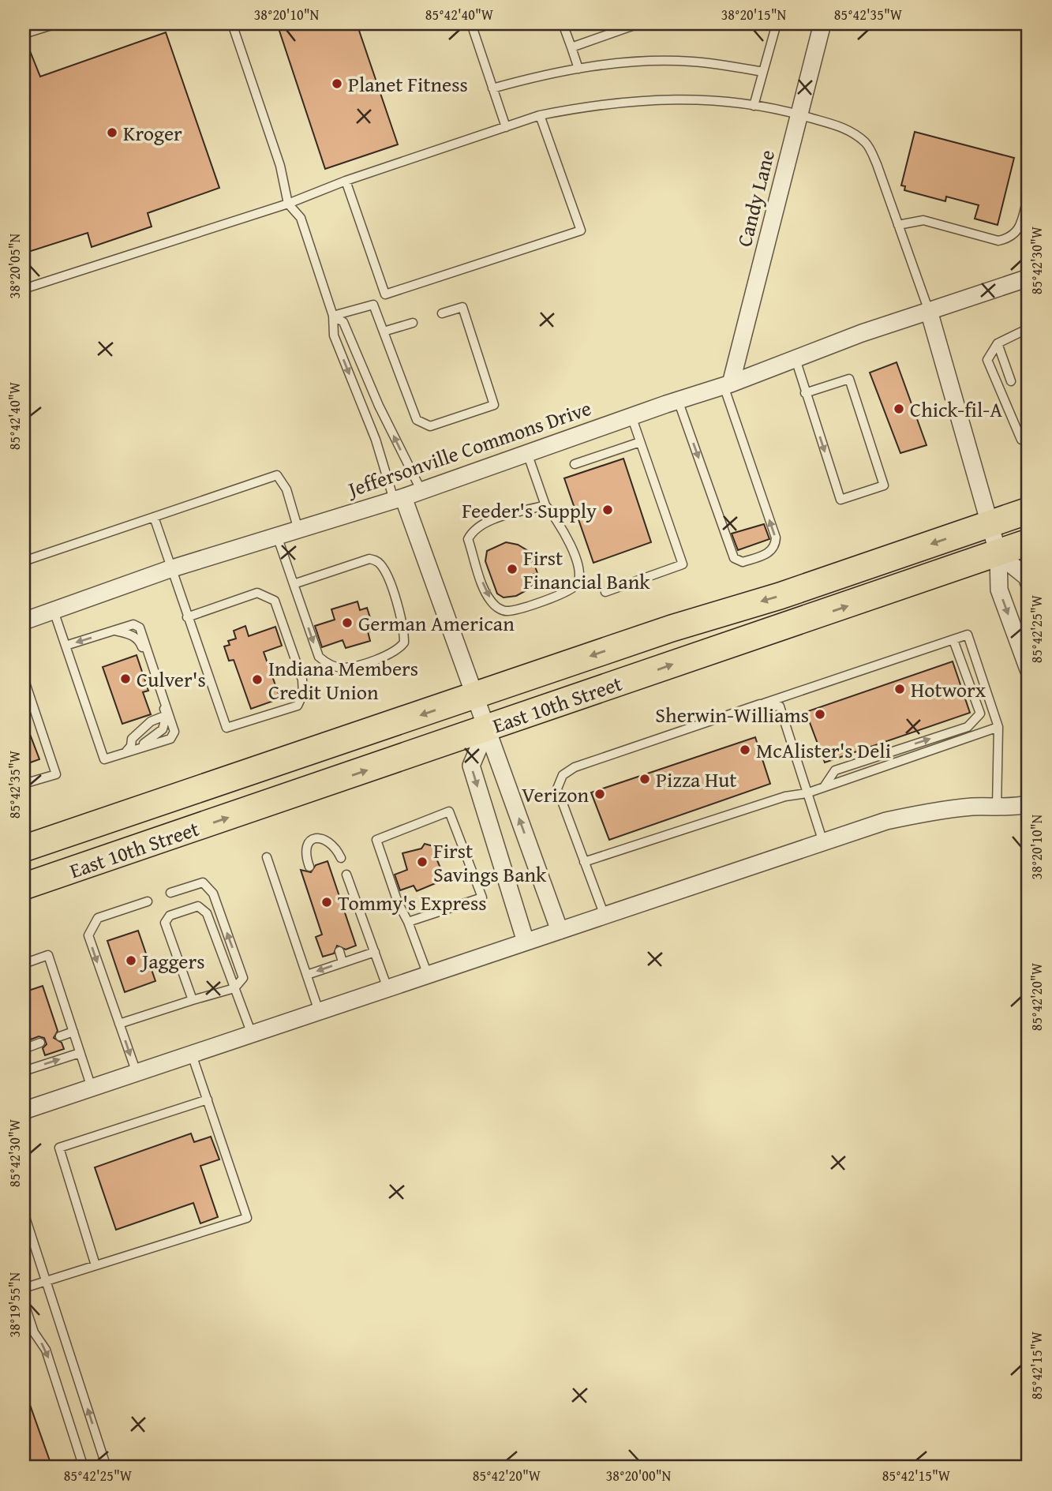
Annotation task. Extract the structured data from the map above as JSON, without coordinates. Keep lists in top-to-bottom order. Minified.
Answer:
{"streets":{"main road":["East 10th Street"],"street":["Candy Lane","Jeffersonville Commons Drive"]},"crossings":[["Candy Lane","Jeffersonville Commons Drive"]],"places":["Planet Fitness","Kroger","Chick-fil-A","Feeder's Supply","First Financial Bank","German American","Culver's","Indiana Members Credit Union","Hotworx","Sherwin-Williams","McAlister's Deli","Pizza Hut","Verizon","First Savings Bank","Tommy's Express","Jaggers"],"coordinates":["38°20'10\"N","85°42'40\"W","38°20'15\"N","85°42'35\"W","85°42'30\"W","38°20'05\"N","85°42'25\"W","85°42'20\"W","38°19'55\"N","85°42'15\"W","38°20'00\"N"]}
